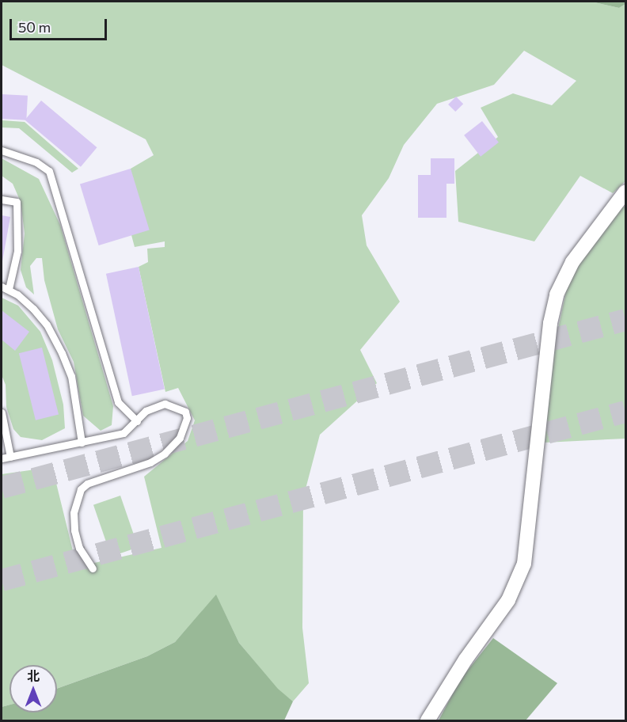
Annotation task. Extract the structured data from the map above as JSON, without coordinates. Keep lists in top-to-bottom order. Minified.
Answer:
{"scale_bar":"50 m","north":"top"}
